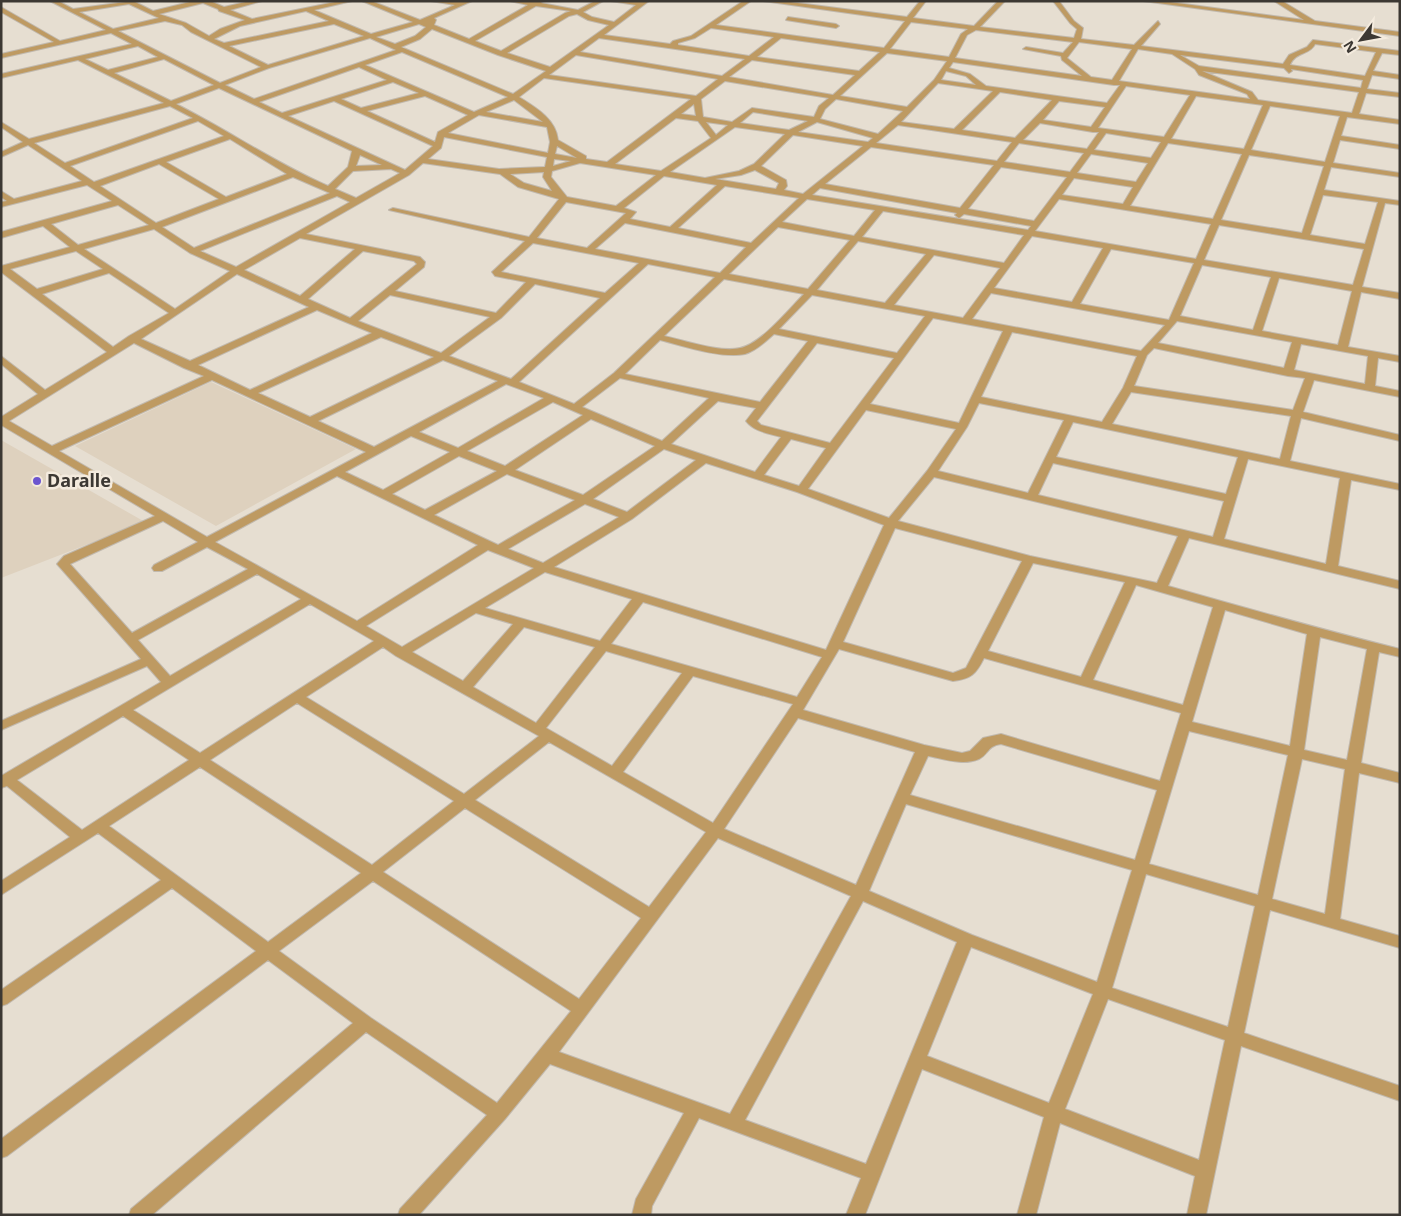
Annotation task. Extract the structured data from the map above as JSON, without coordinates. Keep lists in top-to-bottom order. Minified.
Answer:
{"places":["Daralle"],"north":"bottom left"}
